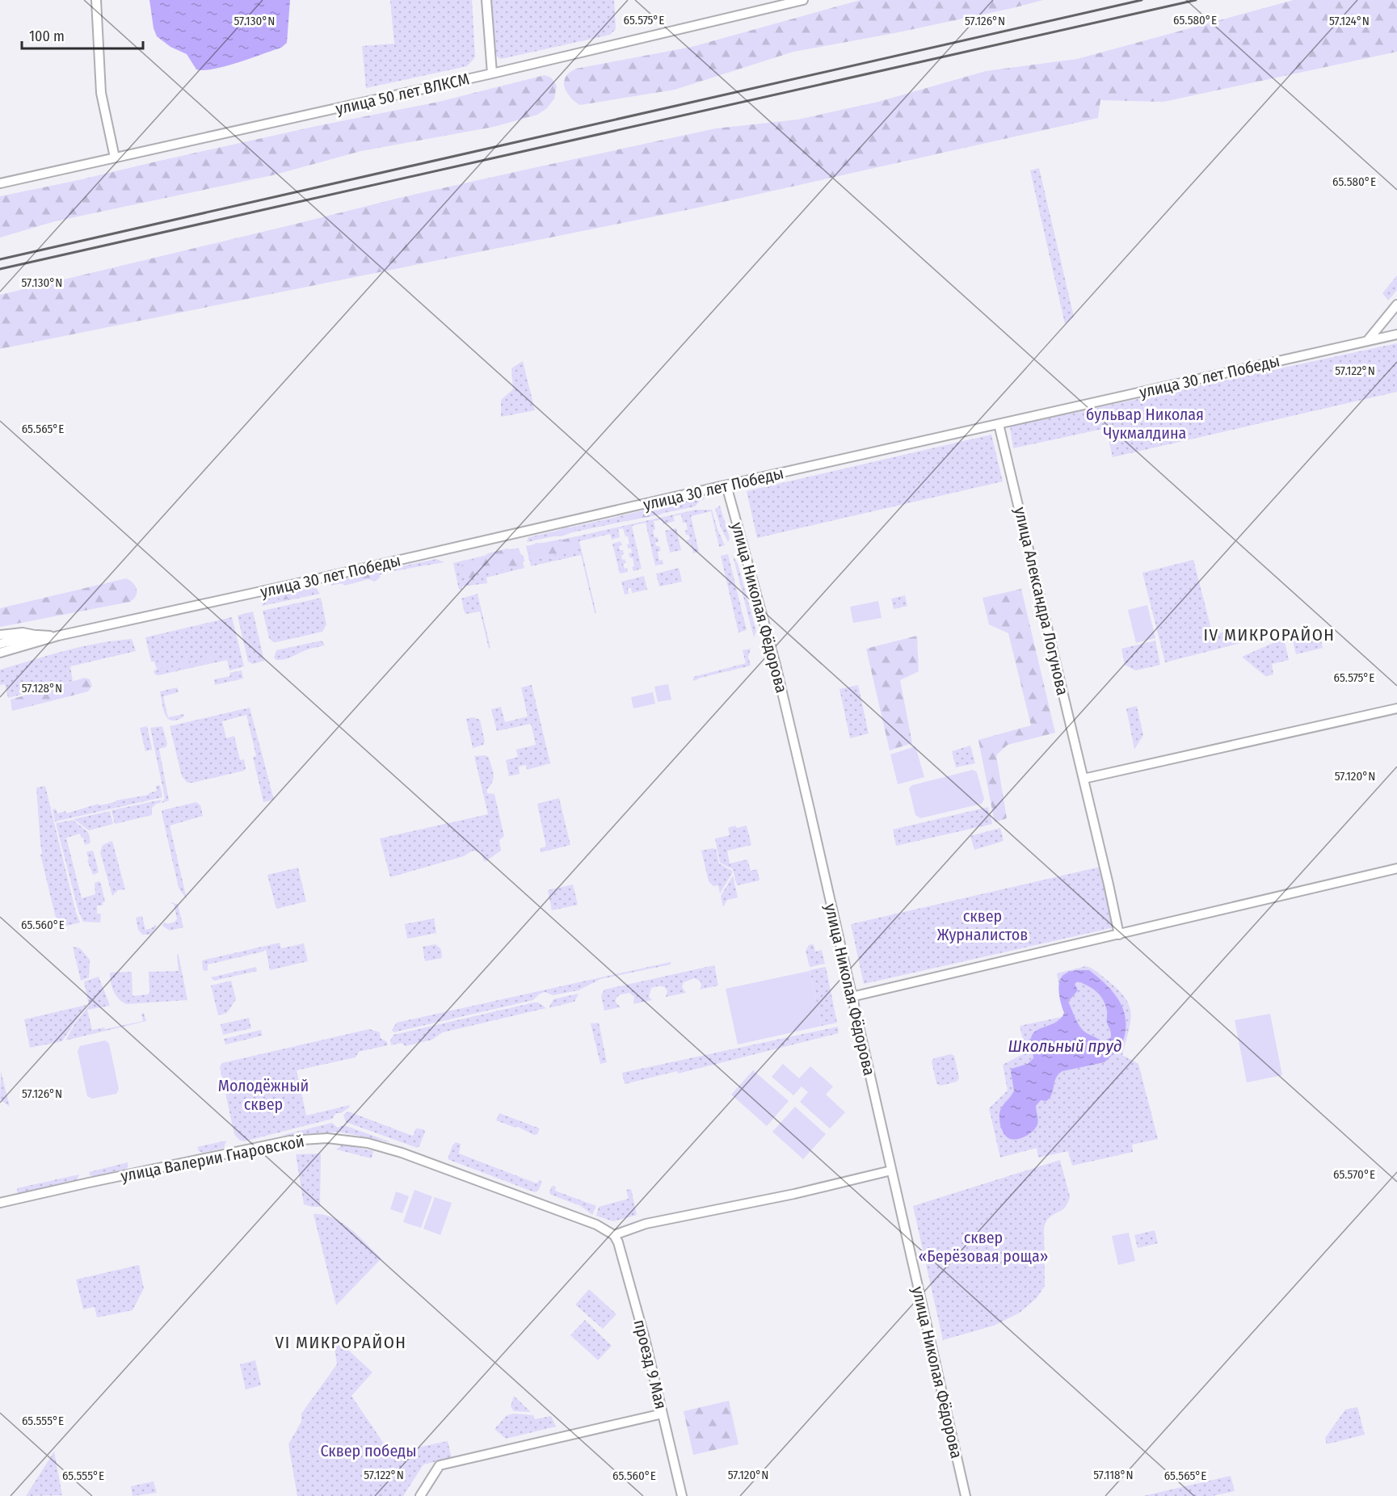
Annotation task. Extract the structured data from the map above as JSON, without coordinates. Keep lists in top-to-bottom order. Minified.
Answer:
{"streets":{"street":["улица 50 лет ВЛКСМ","улица 30 лет Победы","улица Александра Логунова","улица Николая Фёдорова","улица Валерии Гнаровской","проезд 9 Мая"]},"crossings":[["улица 30 лет Победы","улица Александра Логунова"],["улица 30 лет Победы","улица Николая Фёдорова"],["улица Валерии Гнаровской","проезд 9 Мая"]],"districts":["IV МИКРОРАЙОН","VI МИКРОРАЙОН"],"water":["Школьный пруд"],"parks":["бульвар Николая Чукмалдина","сквер Журналистов","Молодёжный сквер","сквер «Берёзовая роща»","Сквер победы"],"scale_bar":"100 m","coordinates":["65.575°E","65.580°E","57.130°N","57.126°N","57.124°N","57.122°N","65.565°E","57.128°N","57.120°N","65.560°E","65.570°E","65.555°E","57.118°N"]}
